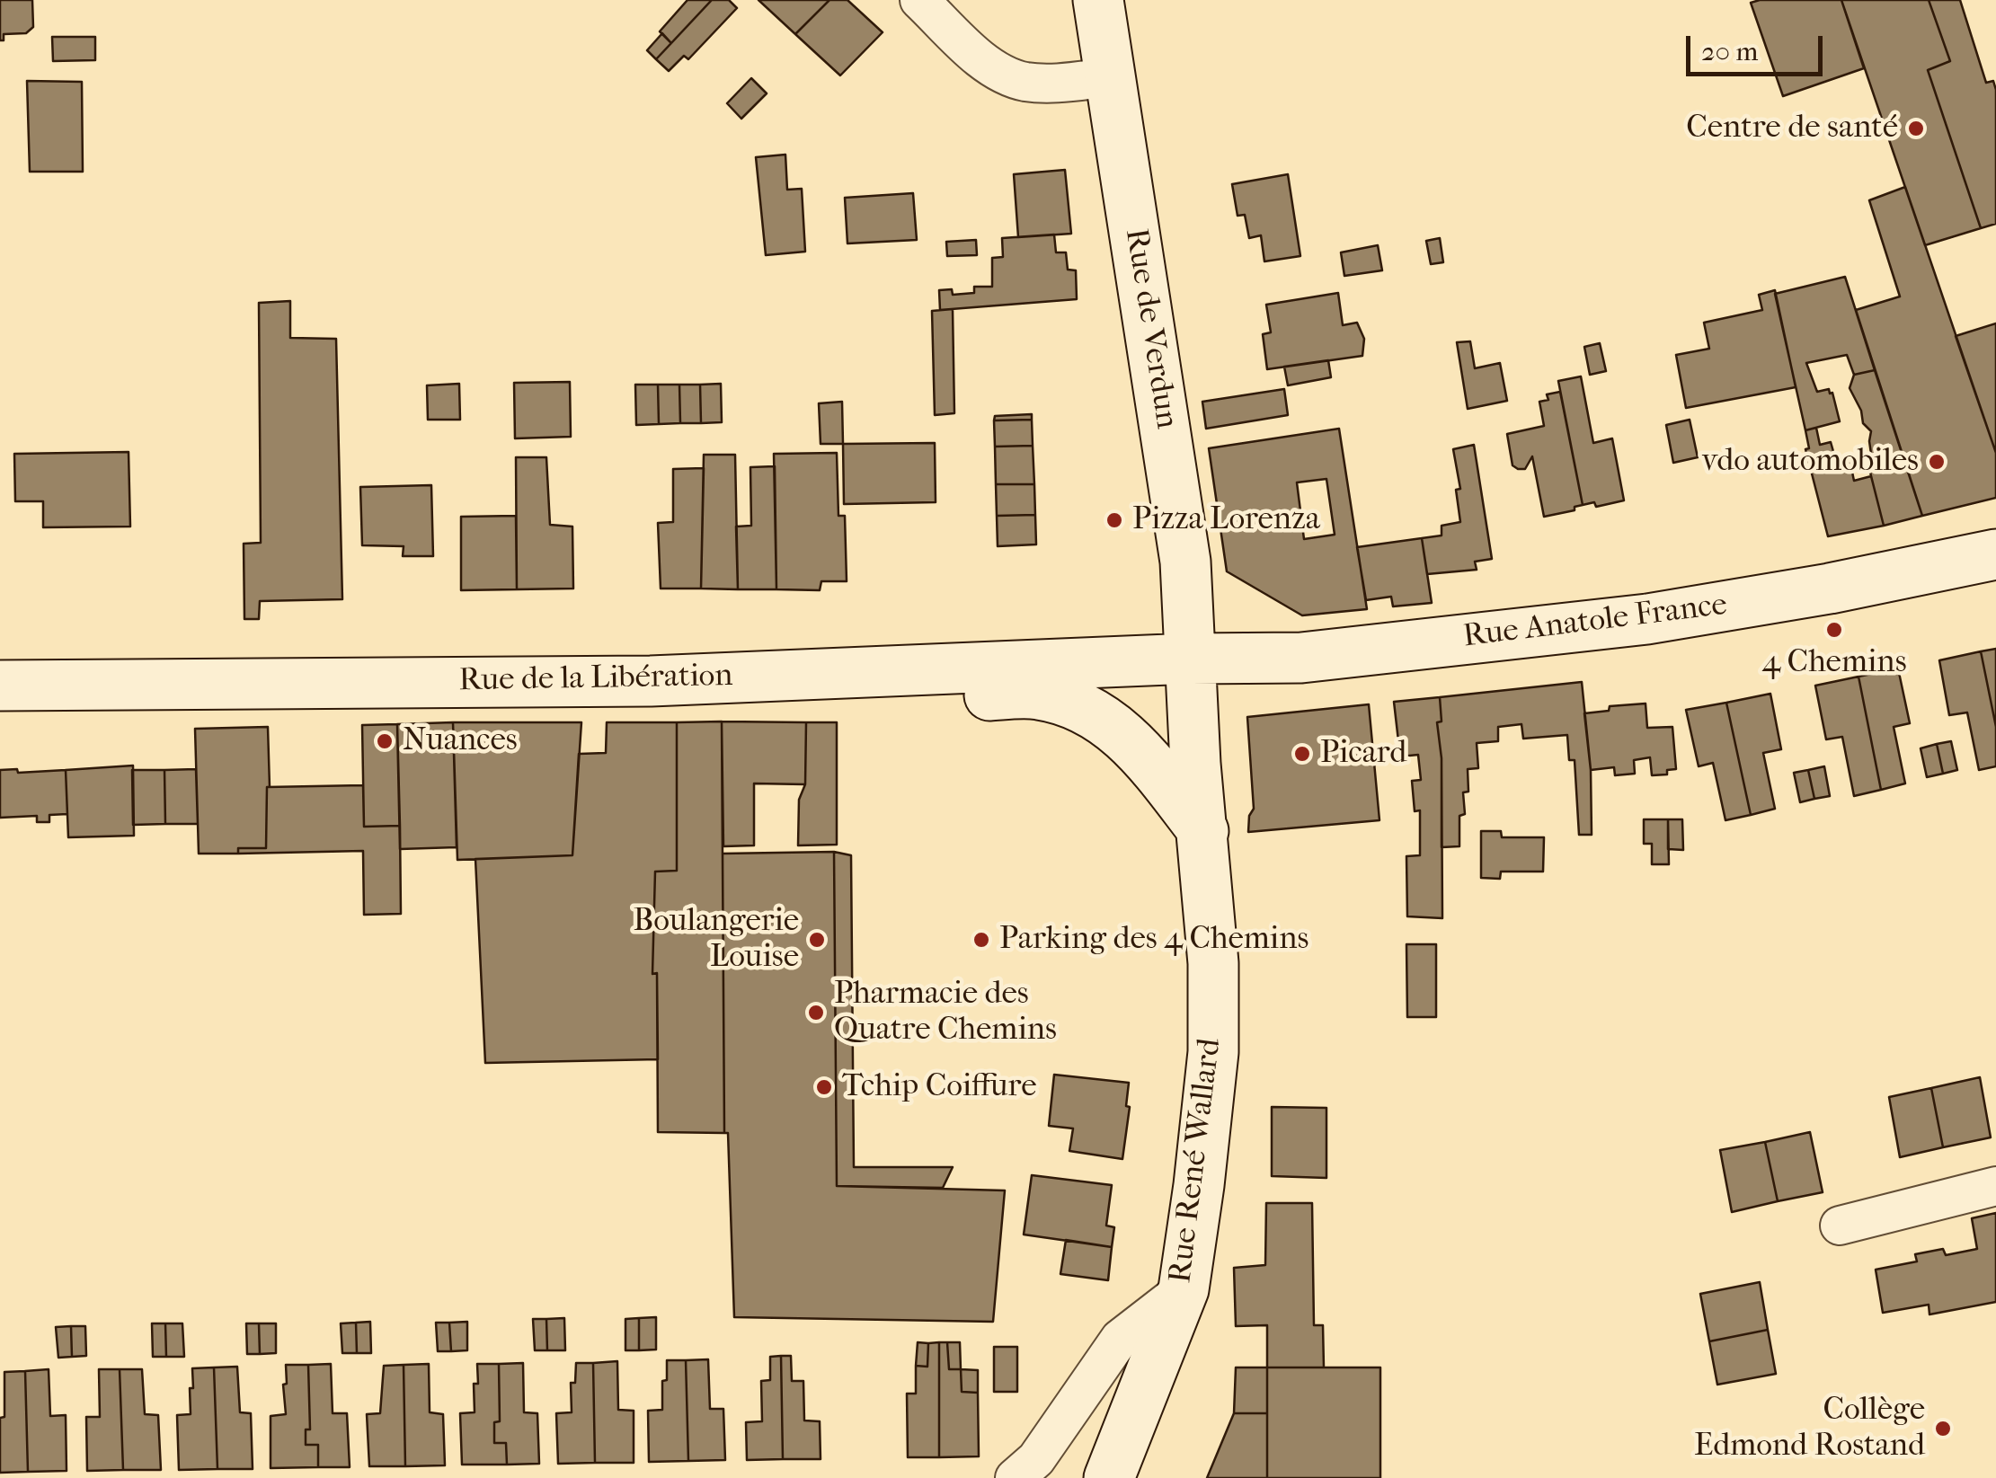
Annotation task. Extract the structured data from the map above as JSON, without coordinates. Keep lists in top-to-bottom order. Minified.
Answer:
{"streets":{"main road":["Rue de Verdun","Rue Anatole France","Rue de la Libération","Rue René Wallard"]},"crossings":[["Rue de Verdun","Rue Anatole France"],["Rue de Verdun","Rue de la Libération"],["Rue de Verdun","Rue René Wallard"],["Rue Anatole France","Rue de la Libération"],["Rue Anatole France","Rue René Wallard"],["Rue de la Libération","Rue René Wallard"]],"places":["Centre de santé","vdo automobiles","Pizza Lorenza","4 Chemins","Nuances","Picard","Boulangerie Louise","Parking des 4 Chemins","Pharmacie des Quatre Chemins","Tchip Coiffure","Collège Edmond Rostand"],"scale_bar":"20 m"}
